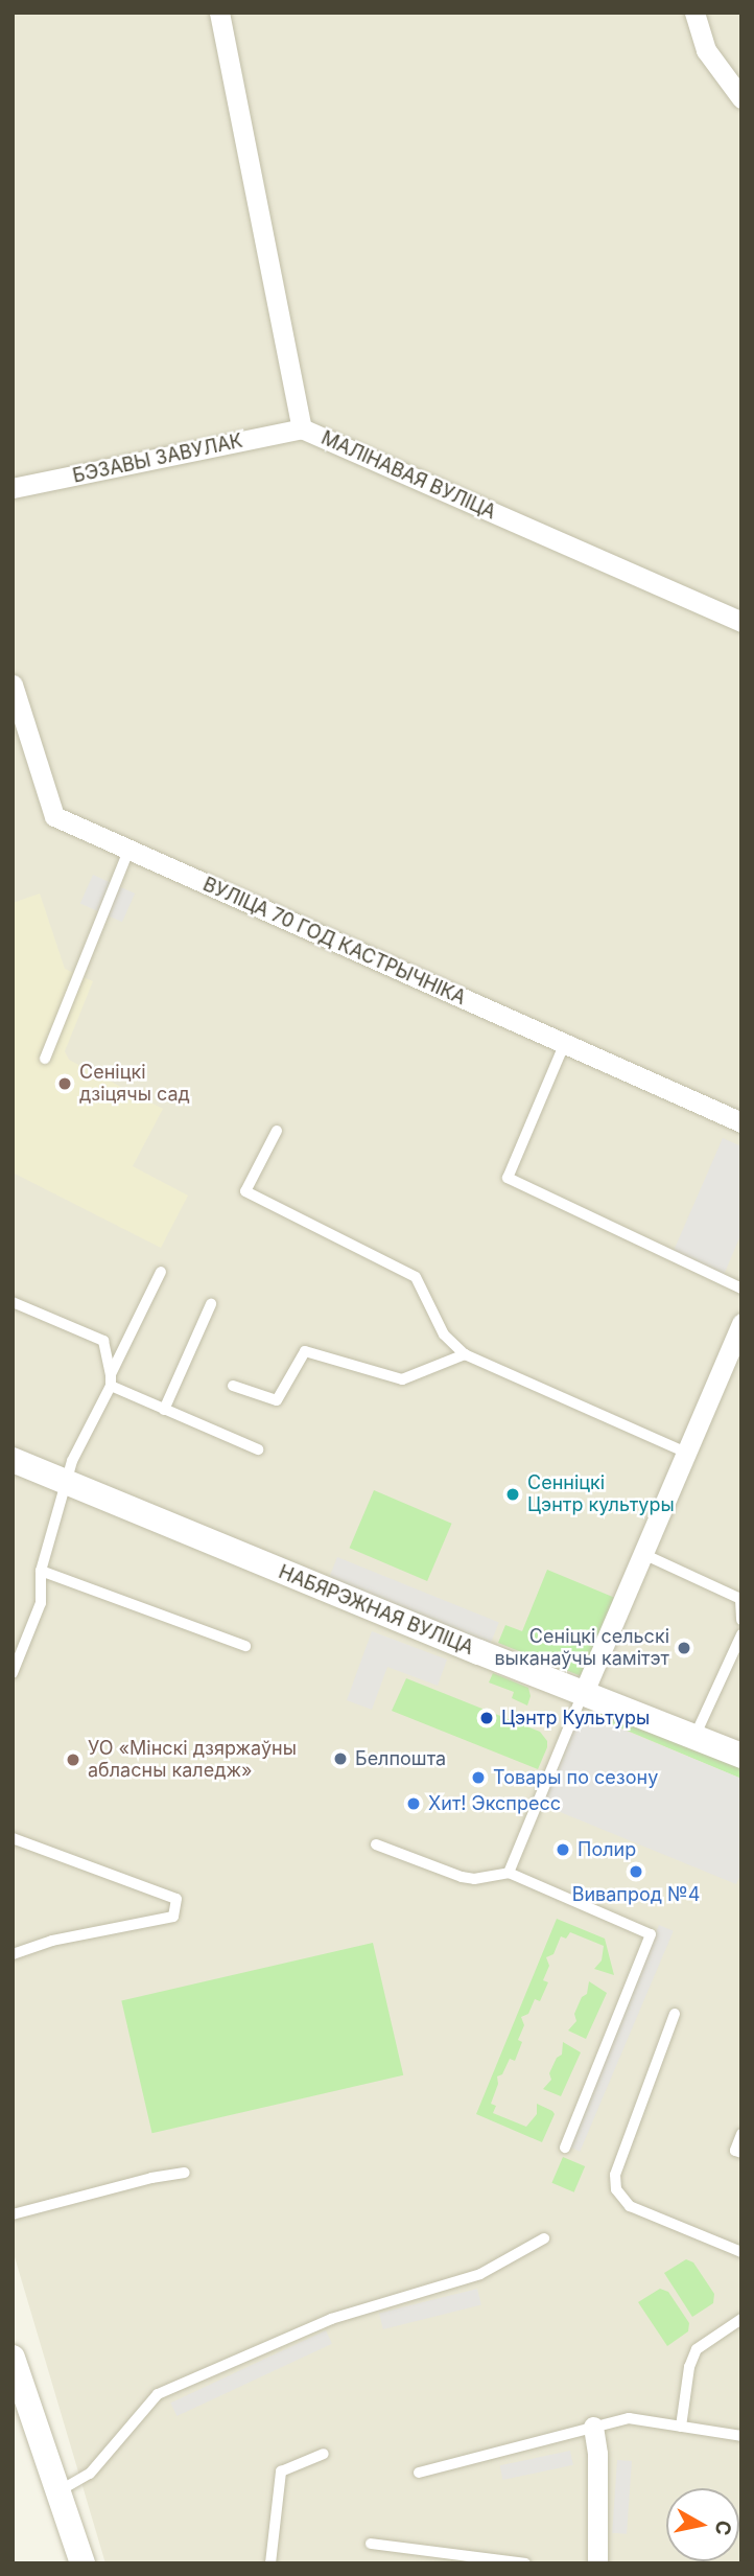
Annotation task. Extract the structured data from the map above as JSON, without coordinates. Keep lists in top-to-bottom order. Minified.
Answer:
{"streets":{"street":["БЭЗАВЫ ЗАВУЛАК","МАЛІНАВАЯ ВУЛІЦА","ВУЛІЦА 70 ГОД КАСТРЫЧНІКА","НАБЯРЭЖНАЯ ВУЛІЦА"]},"crossings":[["БЭЗАВЫ ЗАВУЛАК","МАЛІНАВАЯ ВУЛІЦА"]],"places":["Сеніцкі дзіцячы сад","Сенніцкі Цэнтр культуры","Сеніцкі сельскі выканаўчы камітэт","Цэнтр Культуры","Белпошта","УО «Мінскі дзяржаўны абласны каледж»","Товары по сезону","Хит! Экспресс","Полир","Вивапрод №4"],"north":"right"}
